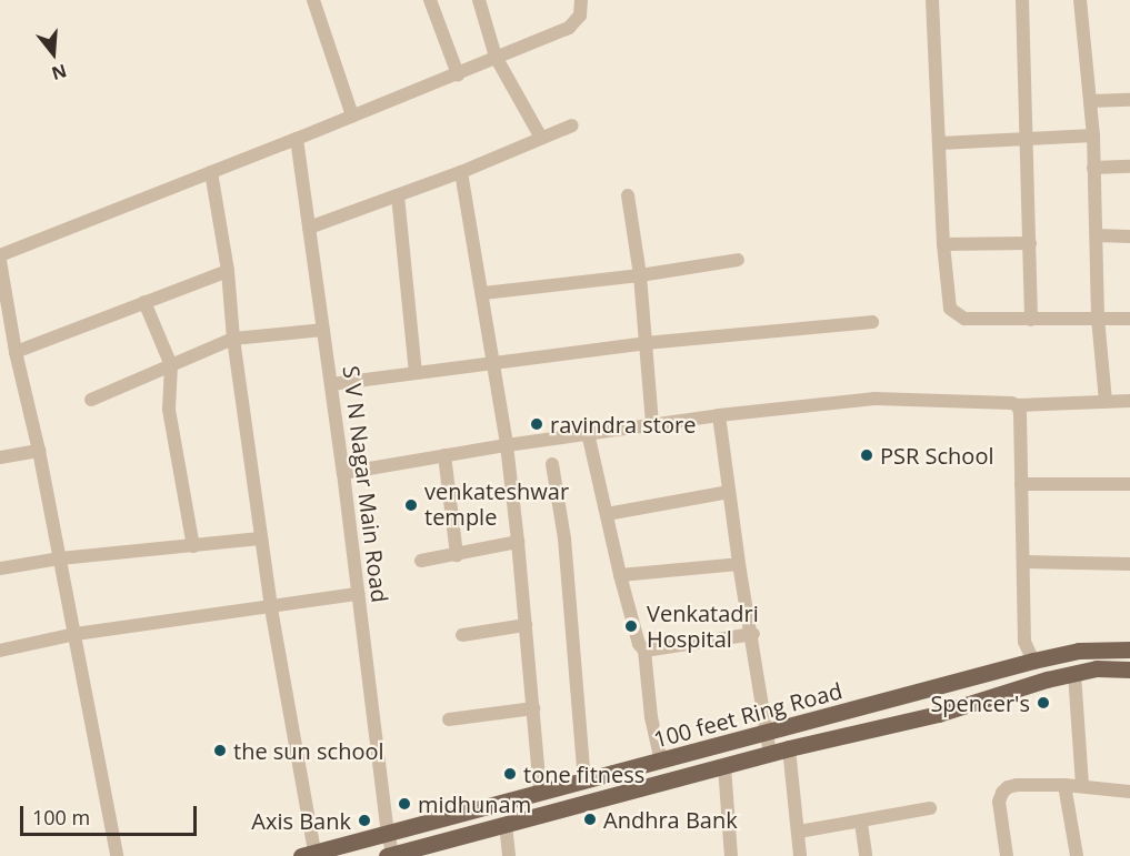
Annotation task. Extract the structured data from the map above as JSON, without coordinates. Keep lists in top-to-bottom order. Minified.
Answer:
{"streets":{"main road":["100 feet Ring Road"],"street":["S V N Nagar Main Road"]},"crossings":[["S V N Nagar Main Road","100 feet Ring Road"]],"places":["ravindra store","PSR School","venkateshwar temple","Venkatadri Hospital","Spencer's","the sun school","tone fitness","midhunam","Andhra Bank","Axis Bank"],"scale_bar":"100 m","north":"bottom"}
